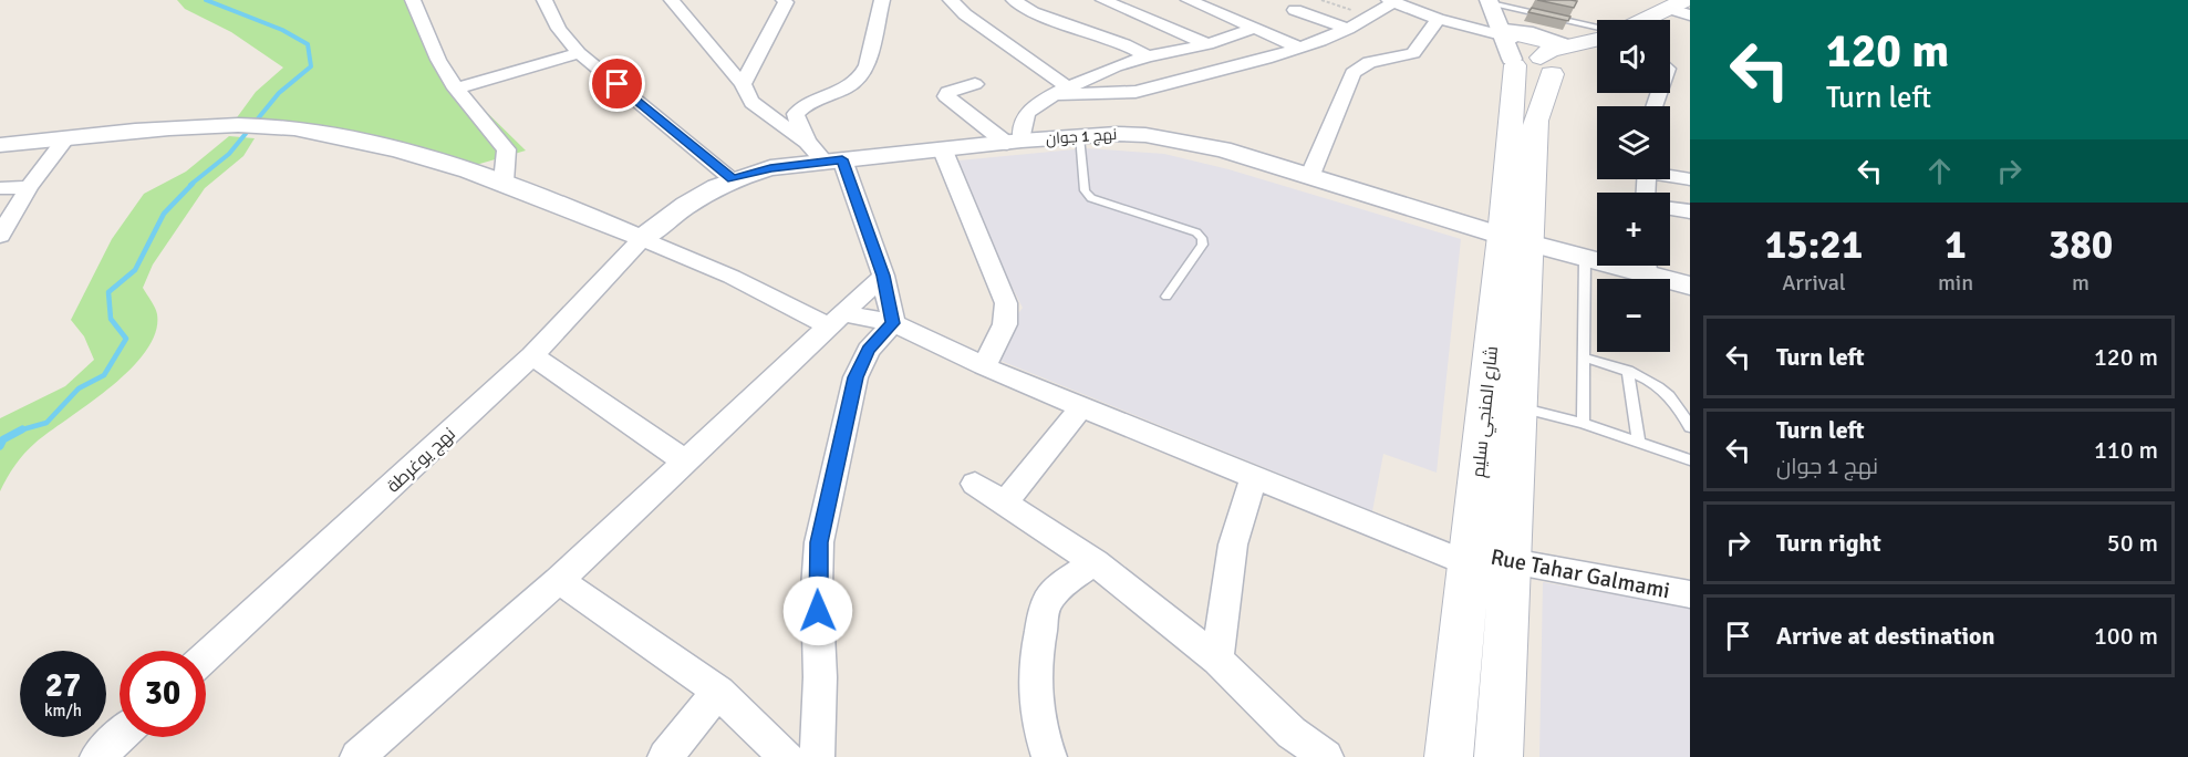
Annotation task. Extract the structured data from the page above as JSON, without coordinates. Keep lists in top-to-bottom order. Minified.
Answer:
{"streets":{"main road":["شارع المنجي سليم"],"street":["نهج 1 جوان","نهج يوغرطة","Rue Tahar Galmami"]},"crossings":[["نهج 1 جوان","شارع المنجي سليم"],["نهج 1 جوان","نهج يوغرطة"],["نهج 1 جوان","Rue Tahar Galmami"],["شارع المنجي سليم","Rue Tahar Galmami"],["نهج يوغرطة","Rue Tahar Galmami"]],"page":{"turn":["120 m","Turn left"],"map_buttons":["+","−"],"eta":["15:21","Arrival","1","min","380","m"],"list":[{"name":"Turn left","value":"120 m"},{"name":"Turn left","note":"نهج 1 جوان","value":"110 m"},{"name":"Turn right","value":"50 m"},{"name":"Arrive at destination","value":"100 m"}],"speed":"27 km/h","limit":"30"}}
